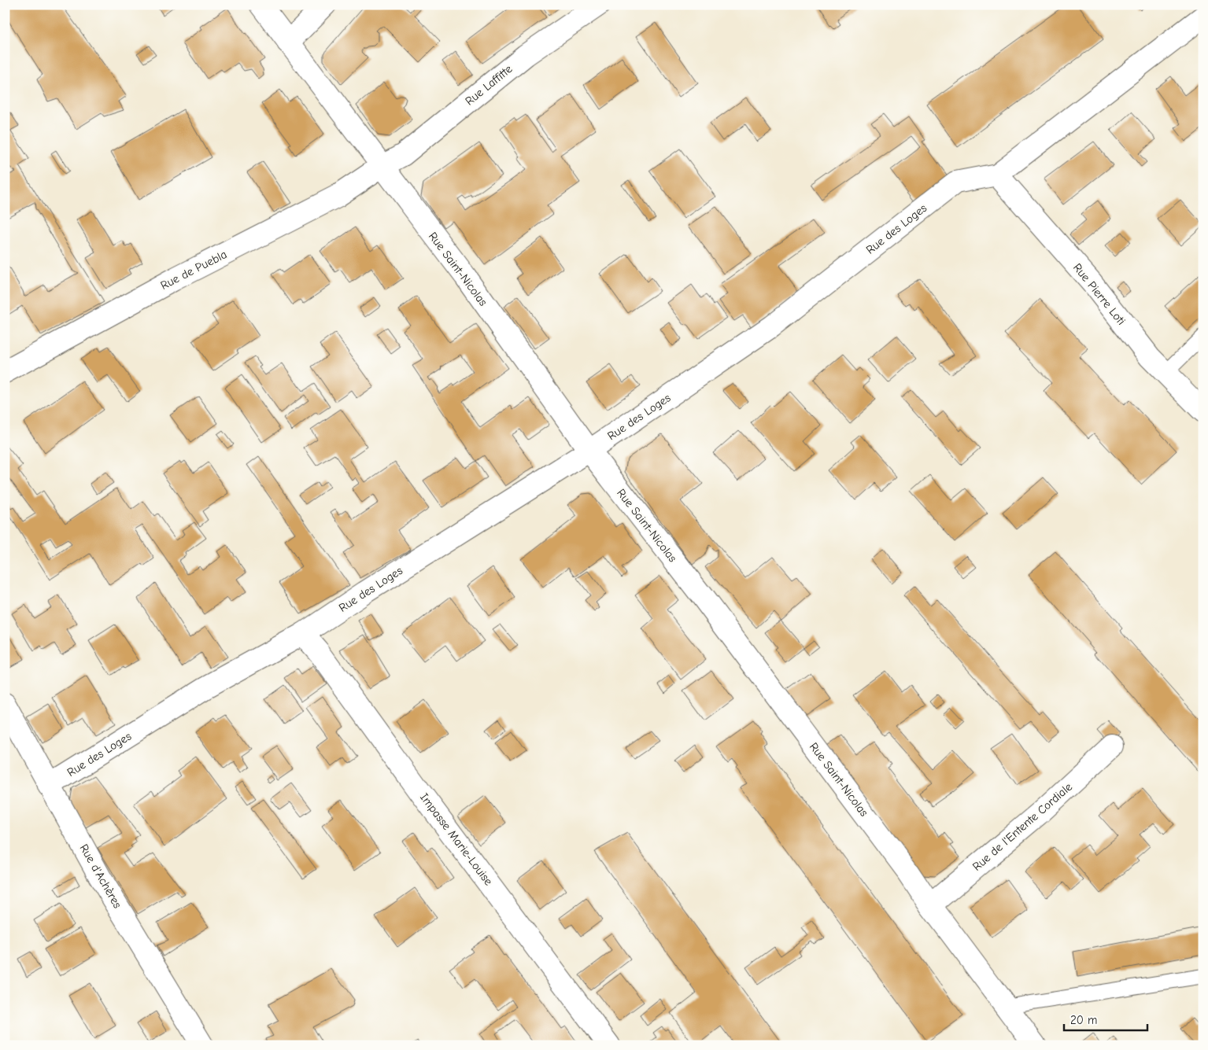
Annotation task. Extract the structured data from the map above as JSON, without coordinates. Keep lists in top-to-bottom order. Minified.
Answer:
{"streets":{"street":["Rue Laffitte","Rue des Loges","Rue Saint-Nicolas","Rue de Puebla","Rue Pierre Loti","Rue de l'Entente Cordiale","Impasse Marie-Louise","Rue d'Achères"]},"crossings":[["Rue Laffitte","Rue Saint-Nicolas"],["Rue Laffitte","Rue de Puebla"],["Rue des Loges","Rue Saint-Nicolas"],["Rue des Loges","Rue Pierre Loti"],["Rue des Loges","Impasse Marie-Louise"],["Rue des Loges","Rue d'Achères"],["Rue Saint-Nicolas","Rue de Puebla"],["Rue Saint-Nicolas","Rue de l'Entente Cordiale"]],"scale_bar":"20 m"}
